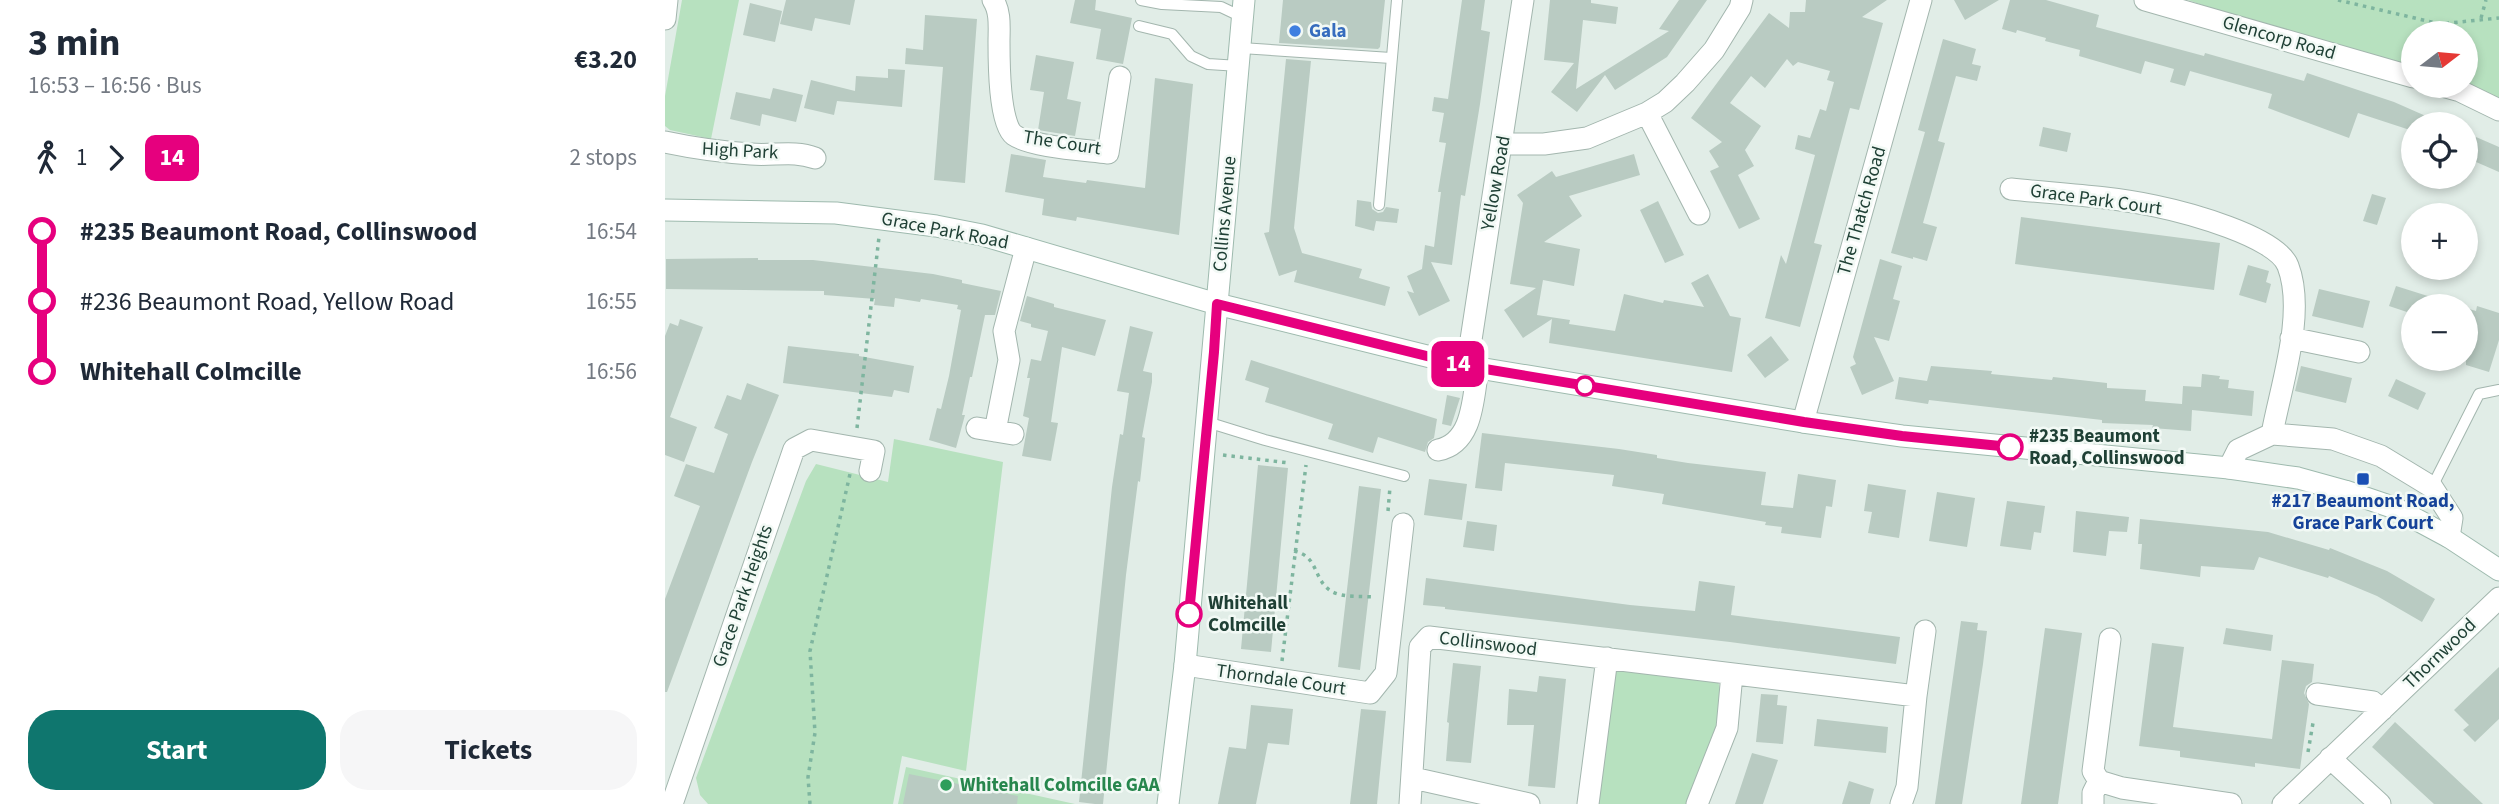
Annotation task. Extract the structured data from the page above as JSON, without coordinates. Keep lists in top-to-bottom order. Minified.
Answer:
{"streets":{"street":["Glencorp Road","The Court","High Park","Yellow Road","Grace Park Court","The Thatch Road","Collins Avenue","Grace Park Road","Grace Park Heights","Collinswood","Thornwood","Thorndale Court"]},"crossings":[["Yellow Road","Grace Park Road"],["The Thatch Road","Grace Park Road"],["Collins Avenue","Grace Park Road"],["Collins Avenue","Thorndale Court"]],"places":{"other":["Gala","#235 Beaumont Road, Collinswood","Whitehall Colmcille","Whitehall Colmcille GAA"],"transit":["#217 Beaumont Road, Grace Park Court"]},"lines":["bus line 14"],"north":"right","page":{"heading":["3 min","16:53 – 16:56 · Bus","€3.20"],"on_map":"14","map_buttons":["+","−"],"legs":["1","14","2 stops"],"list":[{"name":"#235 Beaumont Road, Collinswood","value":"16:54"},{"name":"#236 Beaumont Road, Yellow Road","value":"16:55"},{"name":"Whitehall Colmcille","value":"16:56"}],"buttons":["Start","Tickets"]}}
